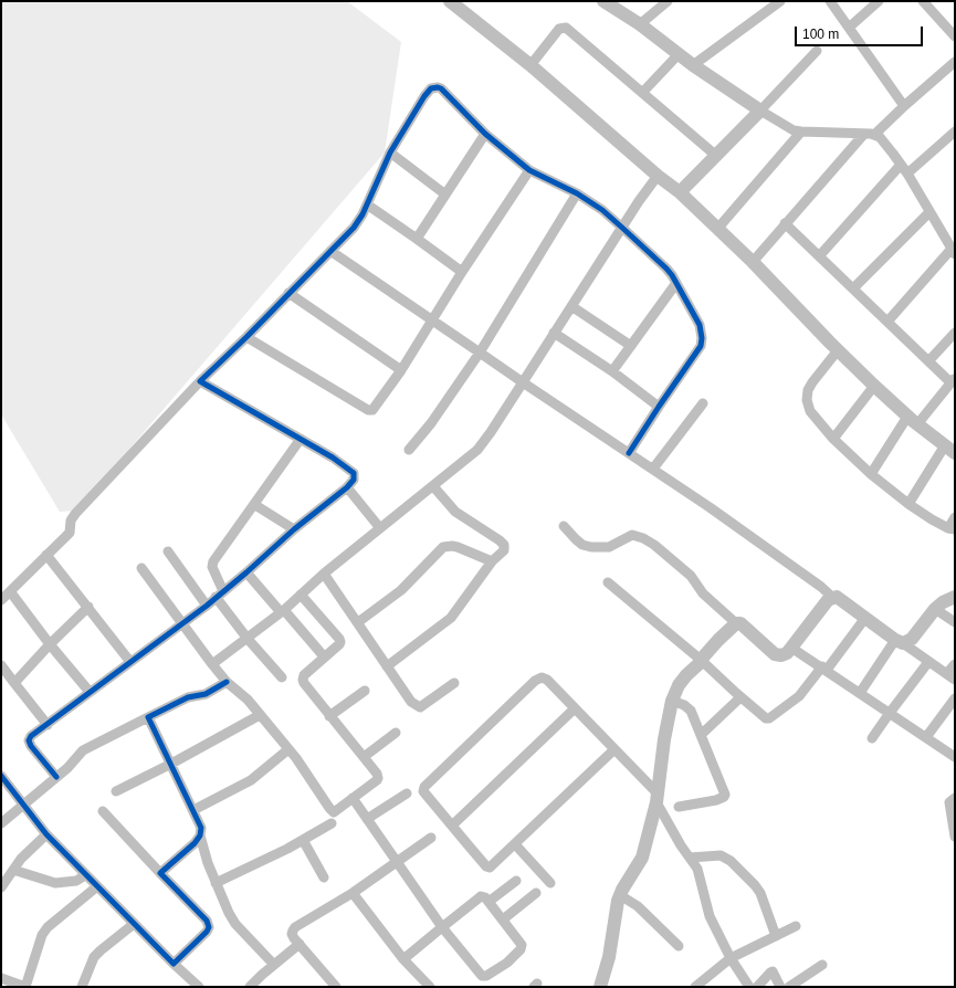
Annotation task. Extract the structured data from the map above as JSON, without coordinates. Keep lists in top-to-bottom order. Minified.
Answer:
{"scale_bar":"100 m"}
